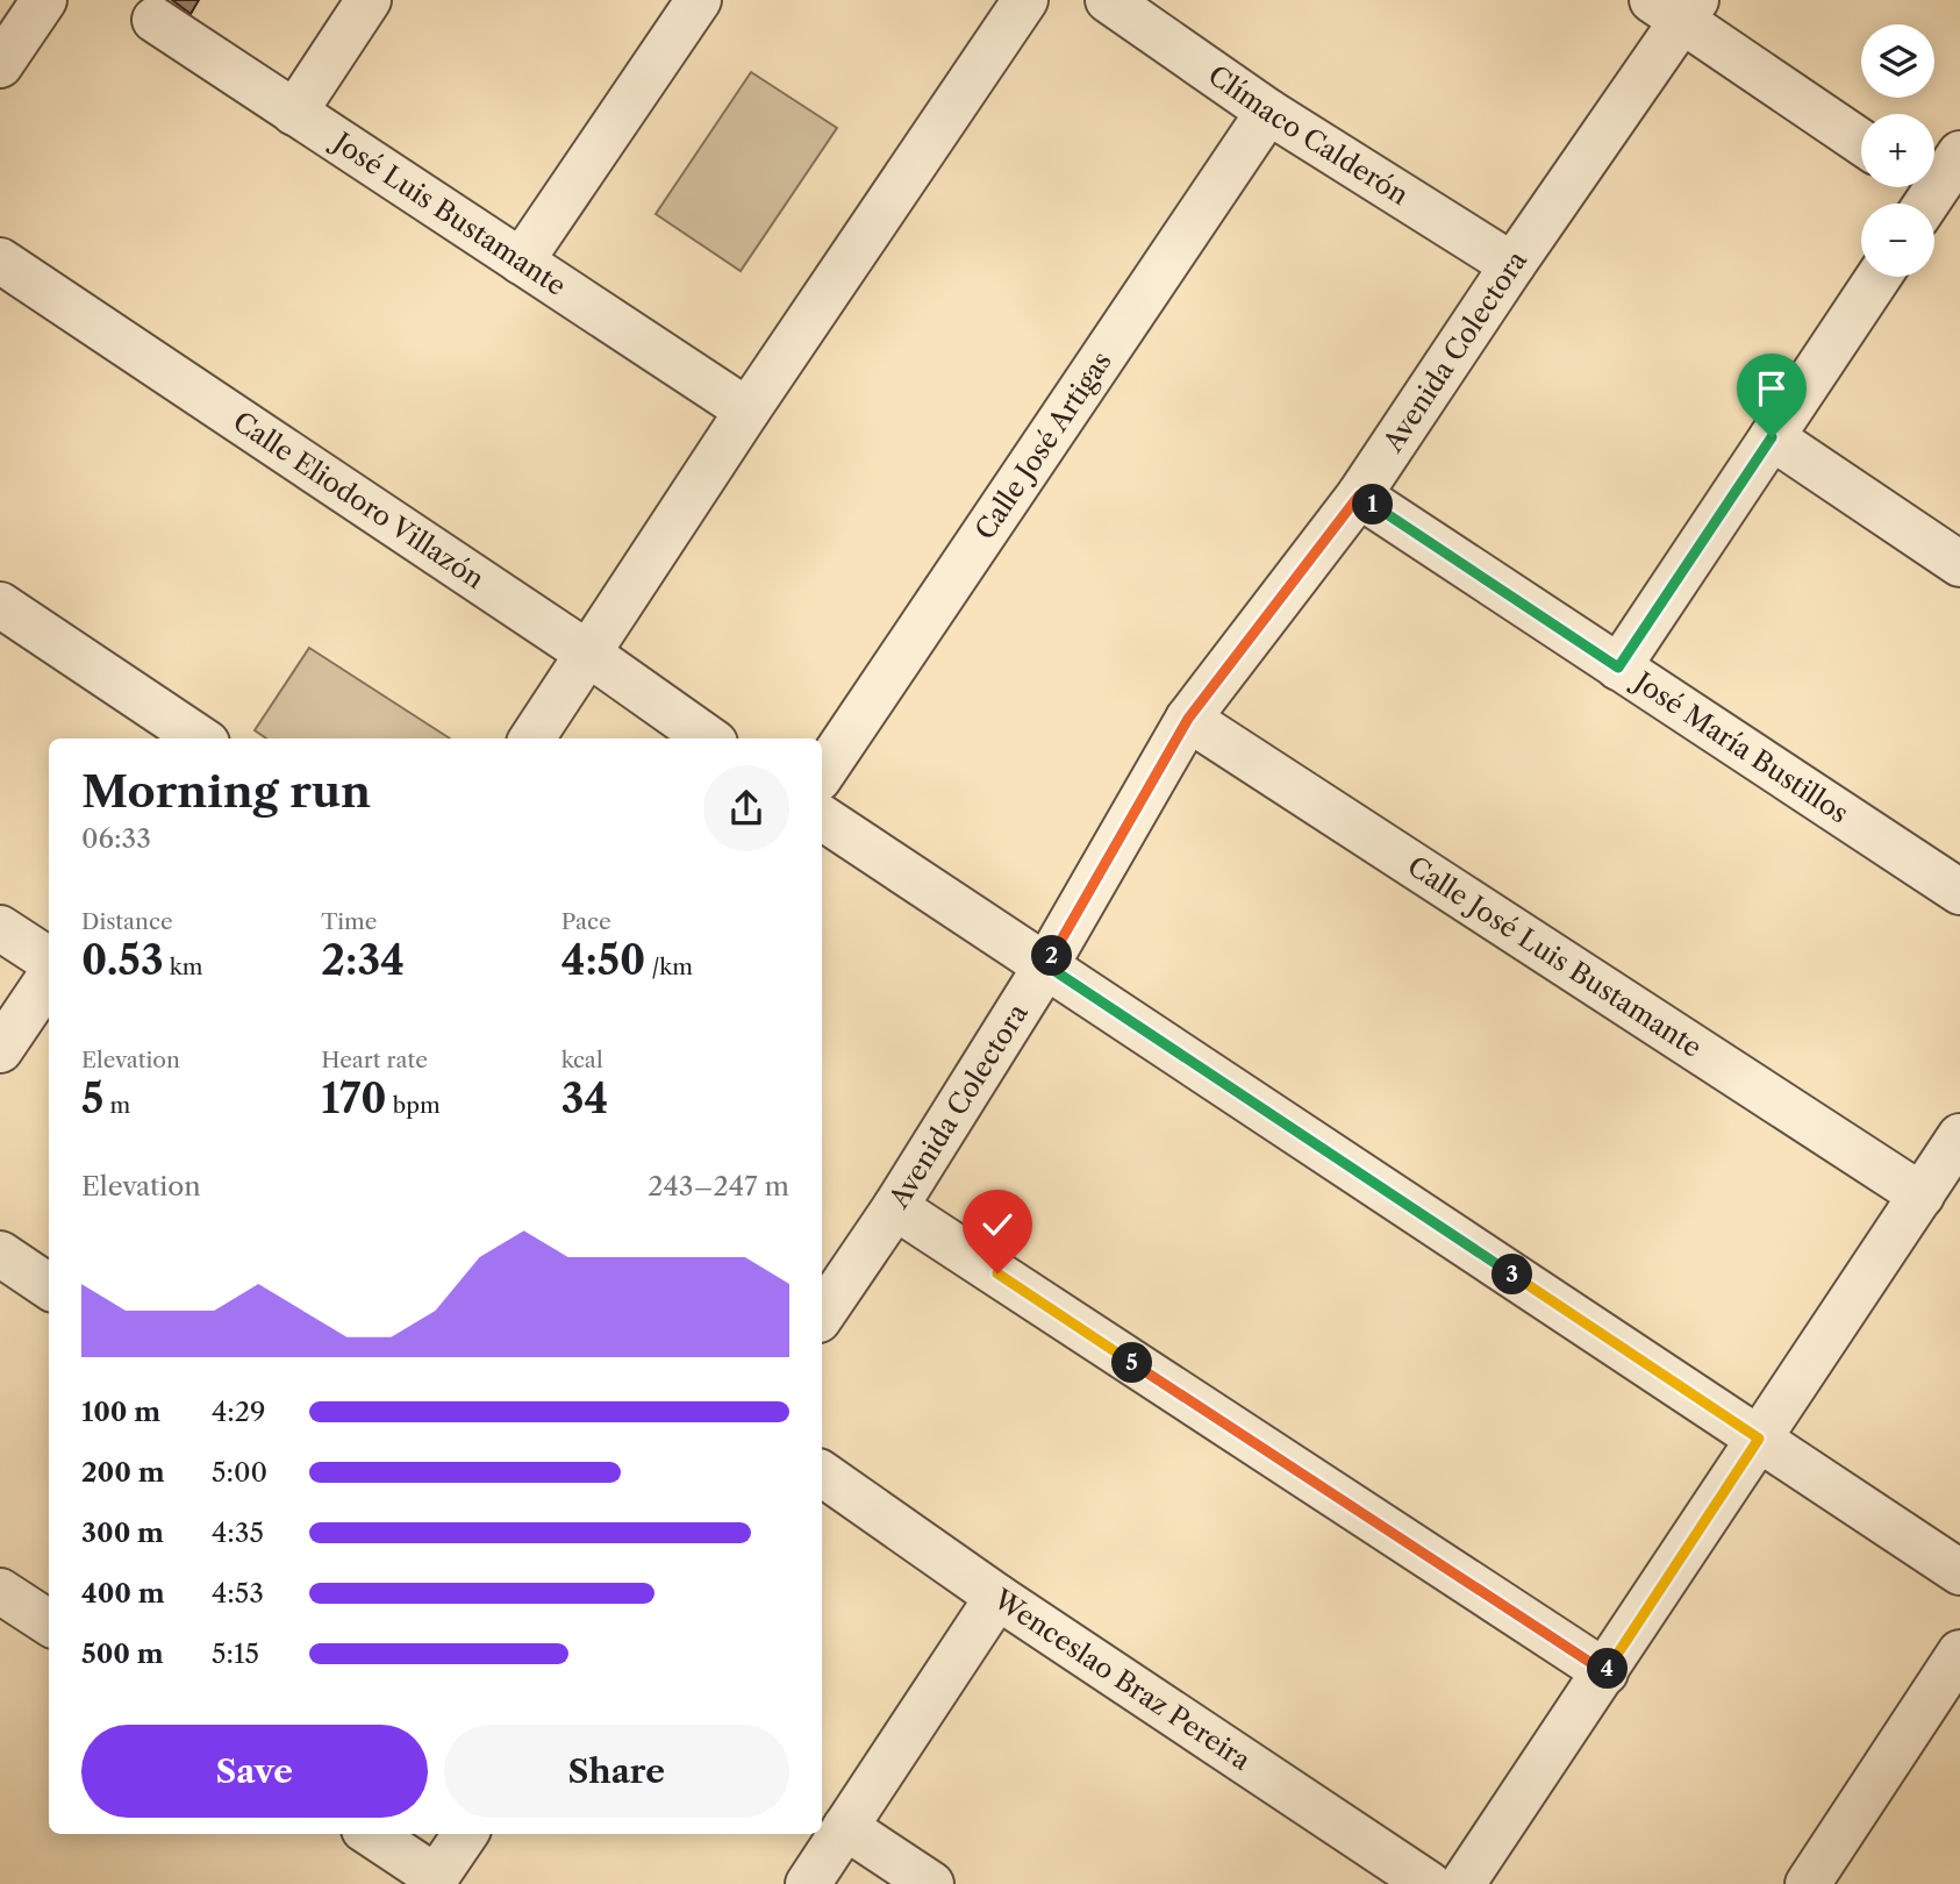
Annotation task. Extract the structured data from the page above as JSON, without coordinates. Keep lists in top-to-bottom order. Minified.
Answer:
{"streets":{"street":["Clímaco Calderón","José Luis Bustamante","Avenida Colectora","Calle José Artigas","Calle Eliodoro Villazón","José María Bustillos","Calle José Luis Bustamante","Wenceslao Braz Pereira"]},"crossings":[["Clímaco Calderón","Avenida Colectora"],["Clímaco Calderón","Calle José Artigas"],["Avenida Colectora","José María Bustillos"],["Avenida Colectora","Calle José Luis Bustamante"]],"page":{"map_buttons":["+","−"],"pins":["1","2","3","5","4"],"heading":["Morning run","06:33"],"stats":[["Distance","0.53 km"],["Time","2:34"],["Pace","4:50 /km"],["Elevation","5 m"],["Heart rate","170 bpm"],["kcal","34"]],"chart":["Elevation","243–247 m"],"list":[{"name":"100 m","note":"4:29"},{"name":"200 m","note":"5:00"},{"name":"300 m","note":"4:35"},{"name":"400 m","note":"4:53"},{"name":"500 m","note":"5:15"}],"buttons":["Save","Share"]}}
